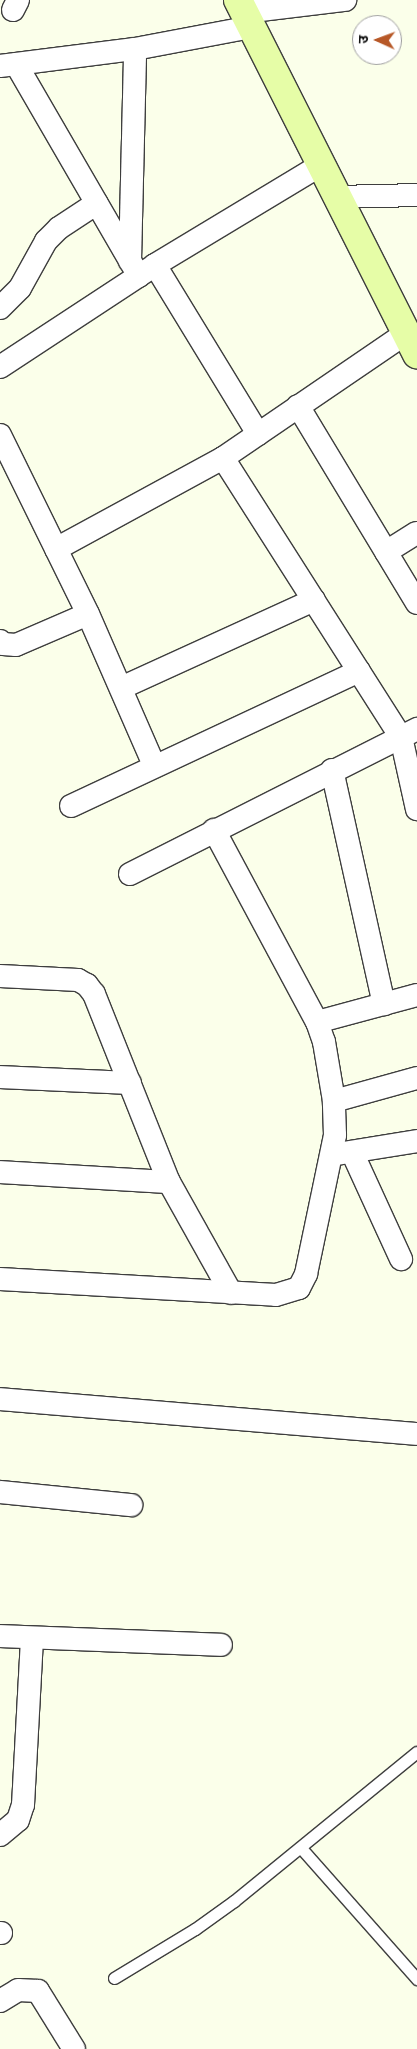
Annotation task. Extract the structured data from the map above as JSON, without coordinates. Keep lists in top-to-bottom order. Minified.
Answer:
{"north":"left"}
